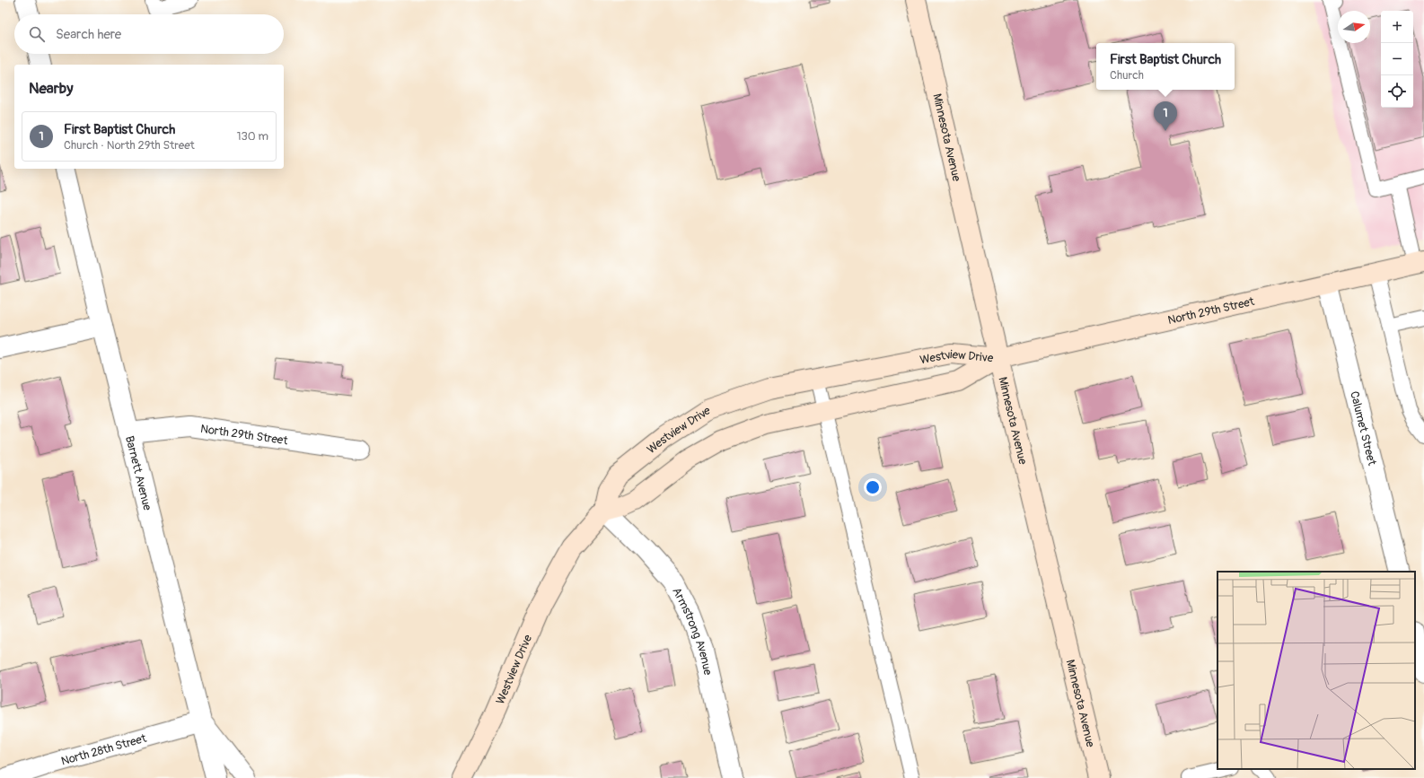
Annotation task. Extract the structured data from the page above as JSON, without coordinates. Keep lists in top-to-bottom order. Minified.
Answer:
{"streets":{"main road":["Minnesota Avenue","North 29th Street","Westview Drive"],"street":["Calumet Street","Barnett Avenue","Armstrong Avenue","North 28th Street"]},"crossings":[["Minnesota Avenue","North 29th Street"],["Minnesota Avenue","Westview Drive"],["North 29th Street","Westview Drive"],["North 29th Street","Calumet Street"],["North 29th Street","Barnett Avenue"],["Westview Drive","Armstrong Avenue"],["Barnett Avenue","North 28th Street"]],"north":"right","page":{"map_buttons":["+","−"],"search":"Search here","popup":["First Baptist Church","Church"],"heading":"Nearby","pins":"1","list":[{"mark":"1","name":"First Baptist Church","note":"Church · North 29th Street","value":"130 m"}]}}
